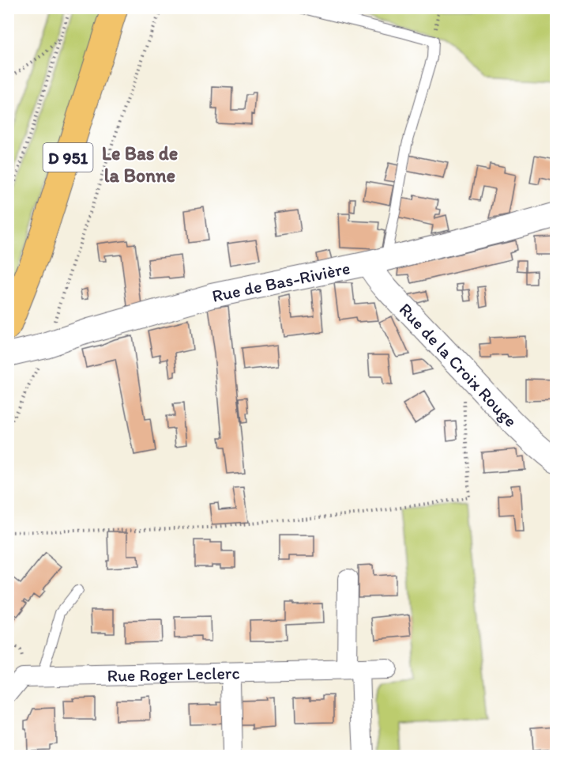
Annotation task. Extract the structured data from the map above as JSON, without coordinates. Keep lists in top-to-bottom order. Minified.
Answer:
{"streets":{"main road":["D 951"],"street":["Rue de Bas-Rivière","Rue de la Croix Rouge","Rue Roger Leclerc"]},"crossings":[["Rue de Bas-Rivière","Rue de la Croix Rouge"]],"districts":["Le Bas de la Bonne"]}
